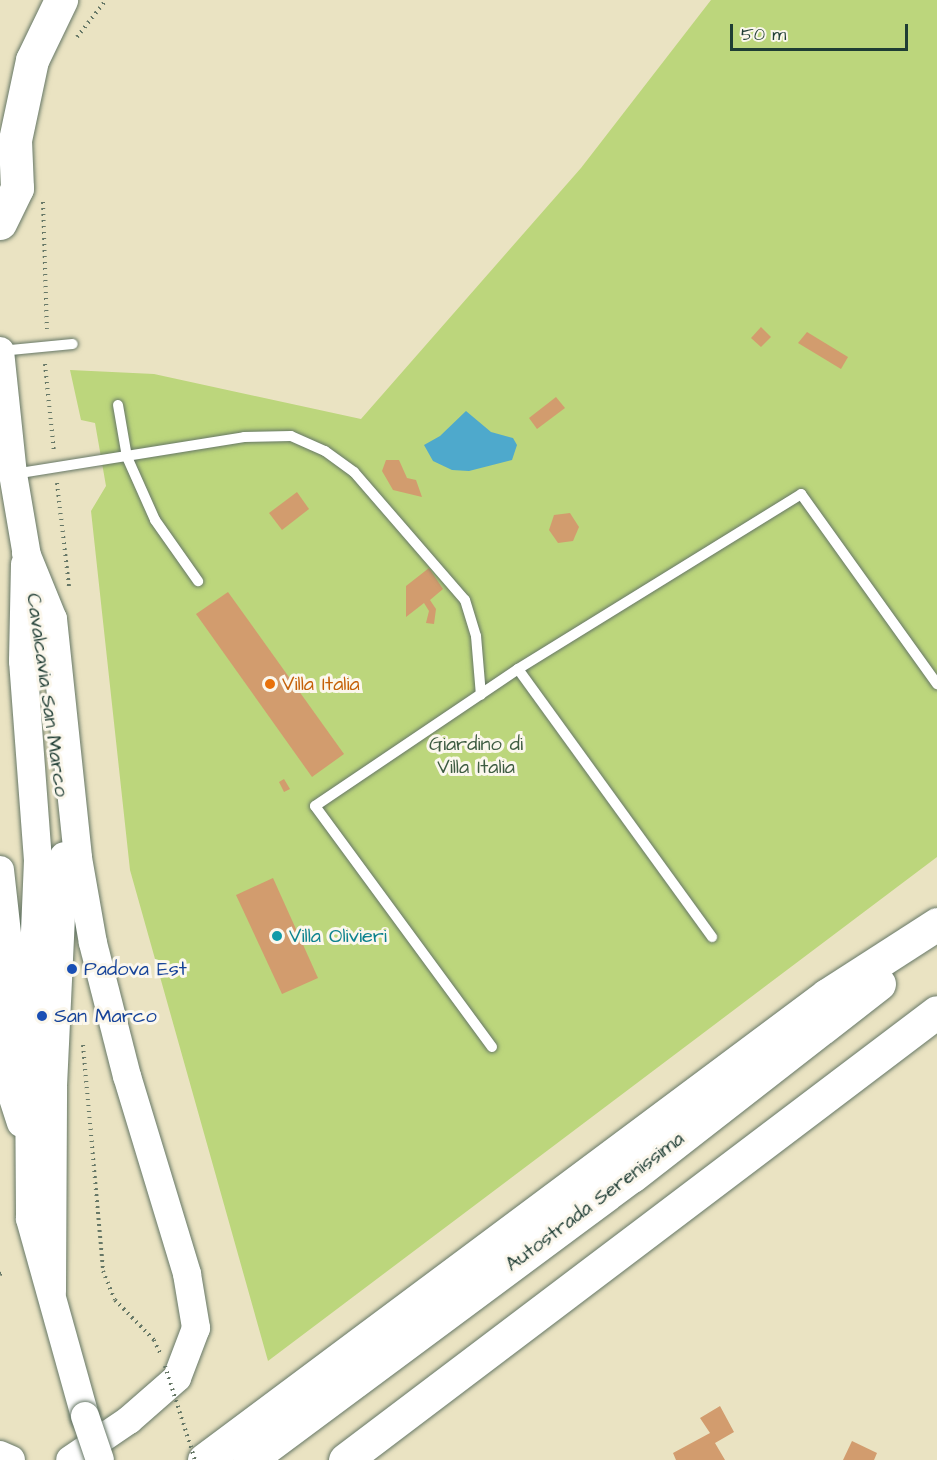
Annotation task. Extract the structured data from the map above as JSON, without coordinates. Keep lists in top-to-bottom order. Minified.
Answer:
{"streets":{"highway":["Autostrada Serenissima"],"main road":["Cavalcavia San Marco"]},"parks":["Giardino di Villa Italia"],"places":["Villa Italia","Villa Olivieri","Padova Est","San Marco"],"scale_bar":"50 m"}
